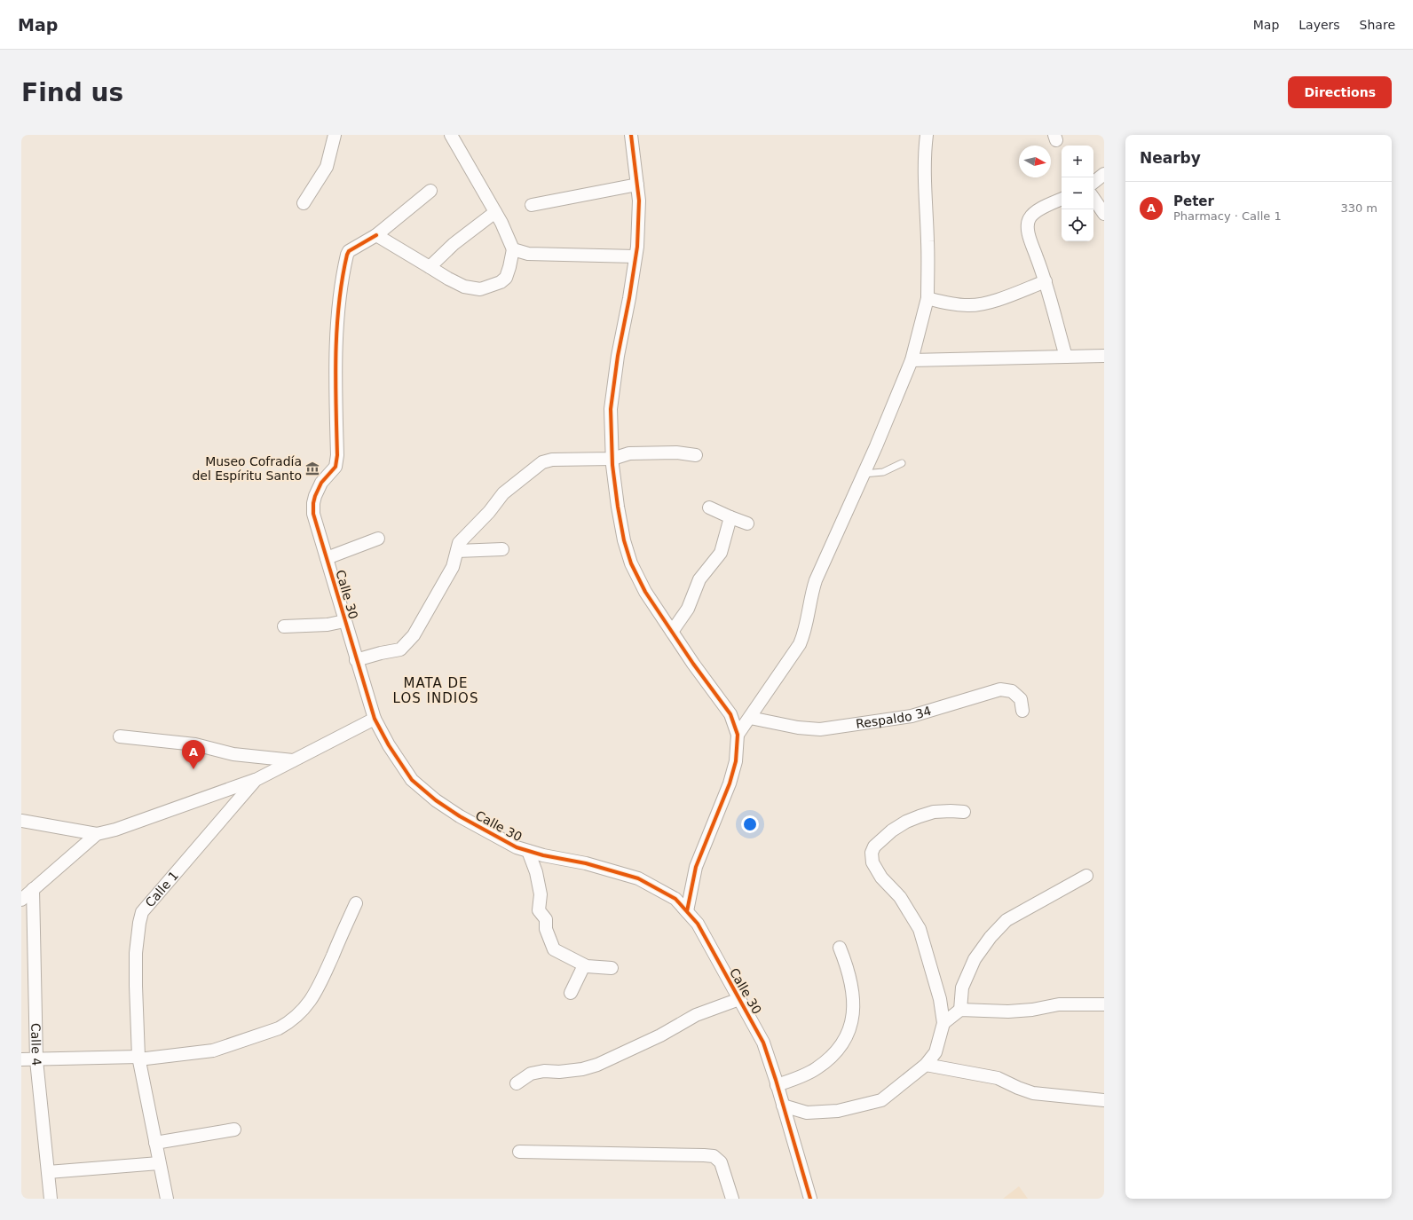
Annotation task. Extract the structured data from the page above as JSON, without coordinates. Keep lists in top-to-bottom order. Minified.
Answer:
{"streets":{"street":["Calle 30","Respaldo 34","Calle 1","Calle 4"]},"crossings":[["Calle 30","Calle 1"]],"districts":["MATA DE LOS INDIOS"],"places":{"museum":["Museo Cofradía del Espíritu Santo"]},"north":"right","page":{"header":"Map","nav":["Map","Layers","Share"],"buttons":"Directions","title":"Find us","heading":"Nearby","map_buttons":["+","−"],"list":[{"mark":"A","name":"Peter","note":"Pharmacy · Calle 1","value":"330 m"}],"pins":"A"}}
